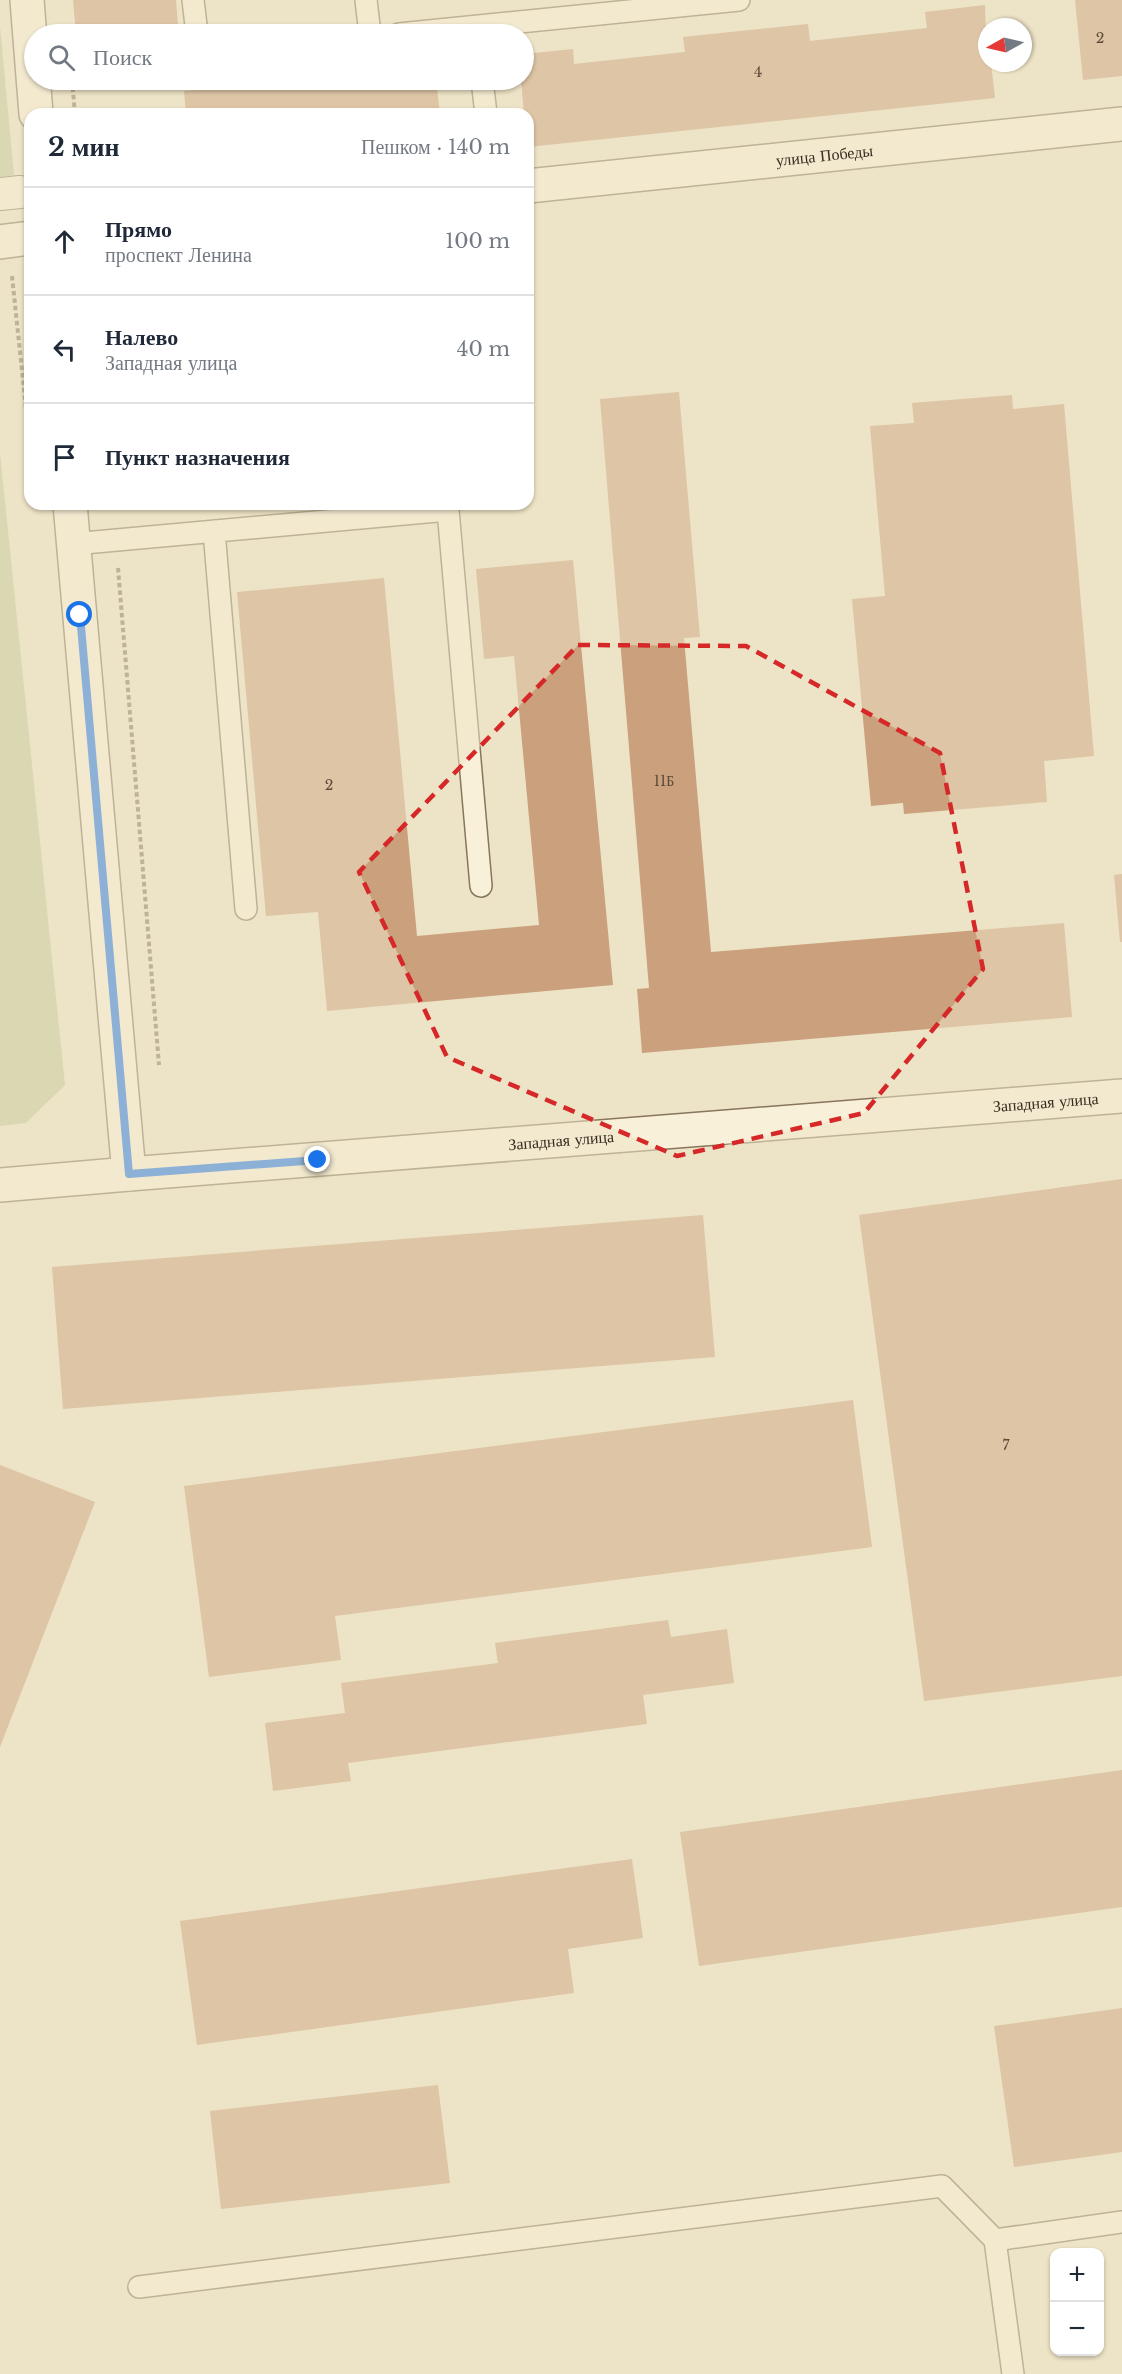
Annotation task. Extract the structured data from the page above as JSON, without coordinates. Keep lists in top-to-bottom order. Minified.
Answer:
{"streets":{"street":["улица Победы","Западная улица"]},"house_numbers":["2","4","11Б","2","7"],"north":"left","page":{"search":"Поиск","heading":["2 мин","Пешком · 140 m"],"list":[["Прямо","проспект Ленина","100 m"],["Налево","Западная улица","40 m"],"Пункт назначения"],"map_buttons":["+","−"]}}
